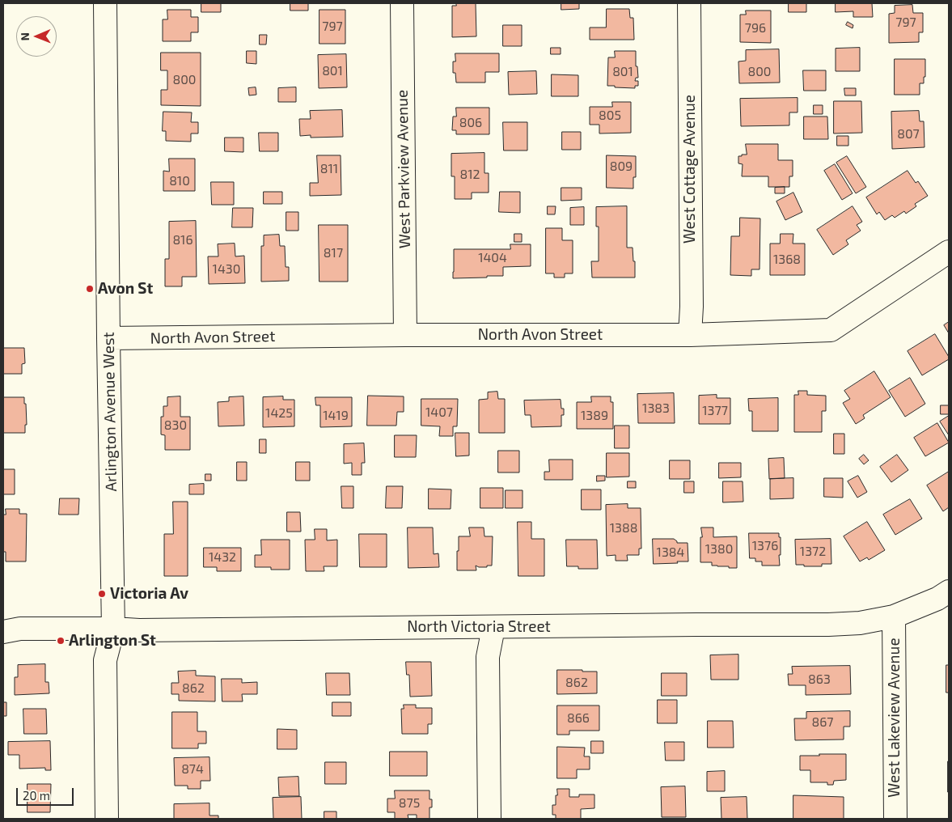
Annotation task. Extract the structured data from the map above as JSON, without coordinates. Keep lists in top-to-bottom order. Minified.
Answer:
{"streets":{"street":["West Parkview Avenue","West Cottage Avenue","North Avon Street","Arlington Avenue West","North Victoria Street","West Lakeview Avenue"]},"crossings":[["West Parkview Avenue","North Avon Street"],["West Cottage Avenue","North Avon Street"],["North Avon Street","Arlington Avenue West"],["Arlington Avenue West","North Victoria Street"],["North Victoria Street","West Lakeview Avenue"]],"places":["Avon St","Victoria Av","Arlington St"],"house_numbers":["797","797","796","801","801","800","800","805","806","807","809","811","812","810","816","817","1404","1368","1430","1383","1377","1407","1425","1419","1389","830","1388","1376","1380","1372","1384","1432","863","862","862","866","867","874","875"],"scale_bar":"20 m","north":"left"}
